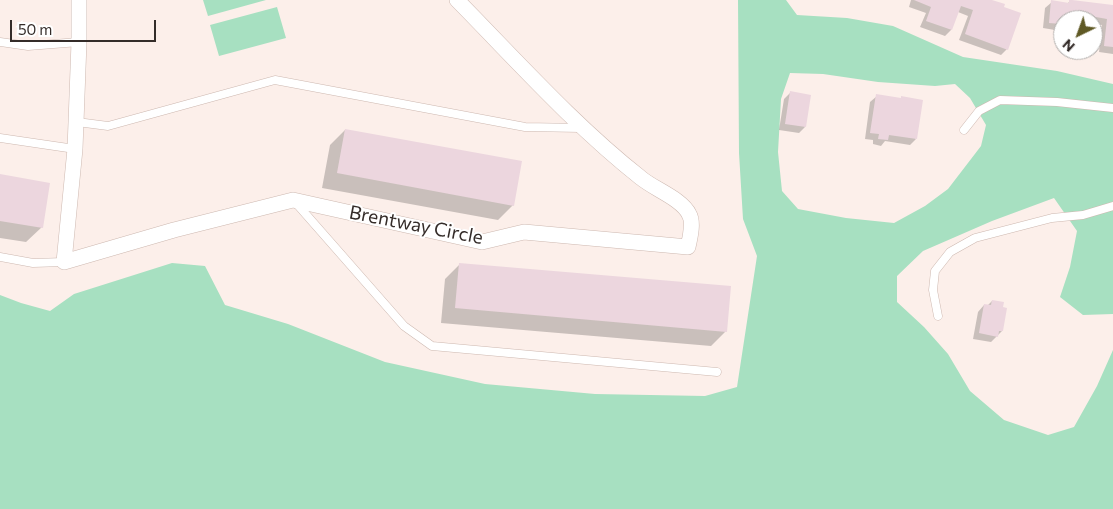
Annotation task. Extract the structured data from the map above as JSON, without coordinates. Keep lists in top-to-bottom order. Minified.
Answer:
{"streets":{"street":["Brentway Circle"]},"scale_bar":"50 m","north":"bottom left"}
